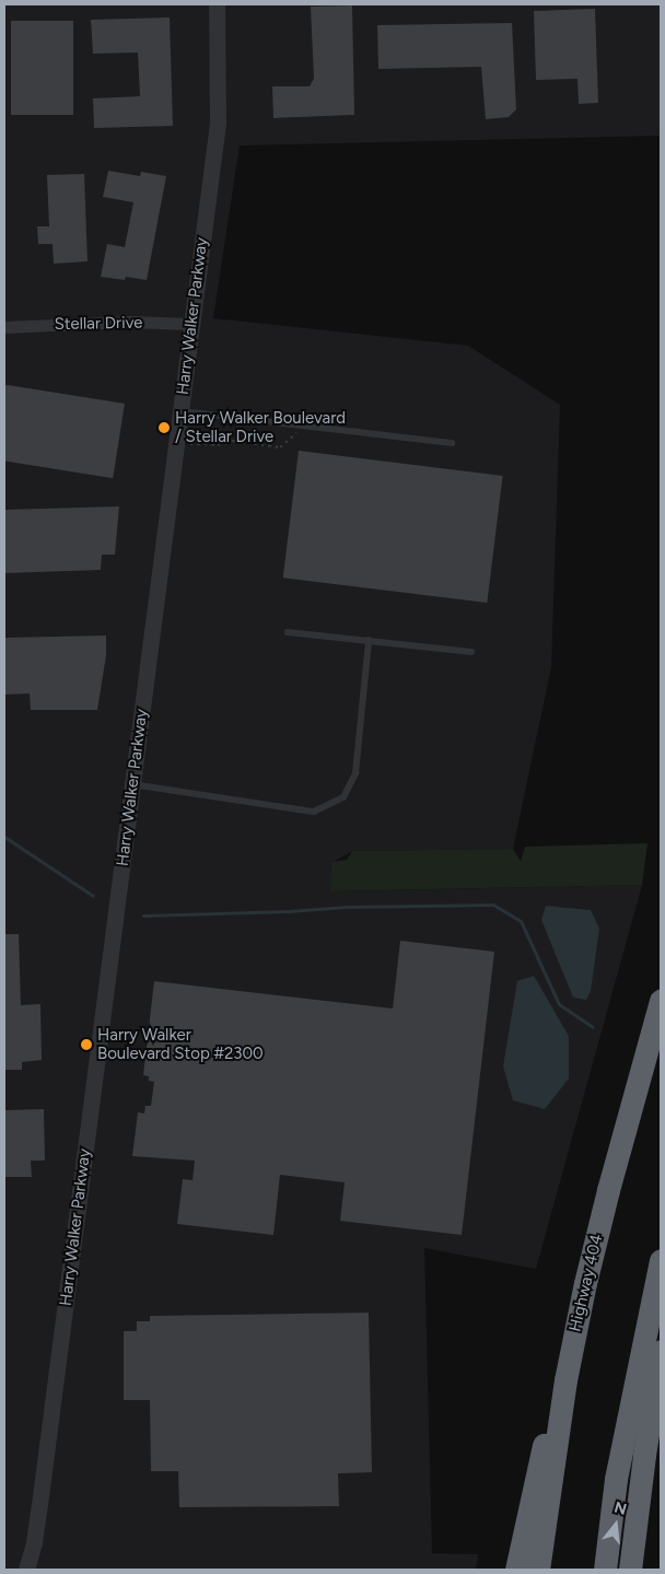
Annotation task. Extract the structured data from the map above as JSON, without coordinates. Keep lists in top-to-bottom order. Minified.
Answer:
{"streets":{"highway":["Highway 404"],"street":["Harry Walker Parkway","Stellar Drive"]},"crossings":[["Harry Walker Parkway","Stellar Drive"]],"places":["Harry Walker Boulevard / Stellar Drive","Harry Walker Boulevard Stop #2300"],"north":"top"}
